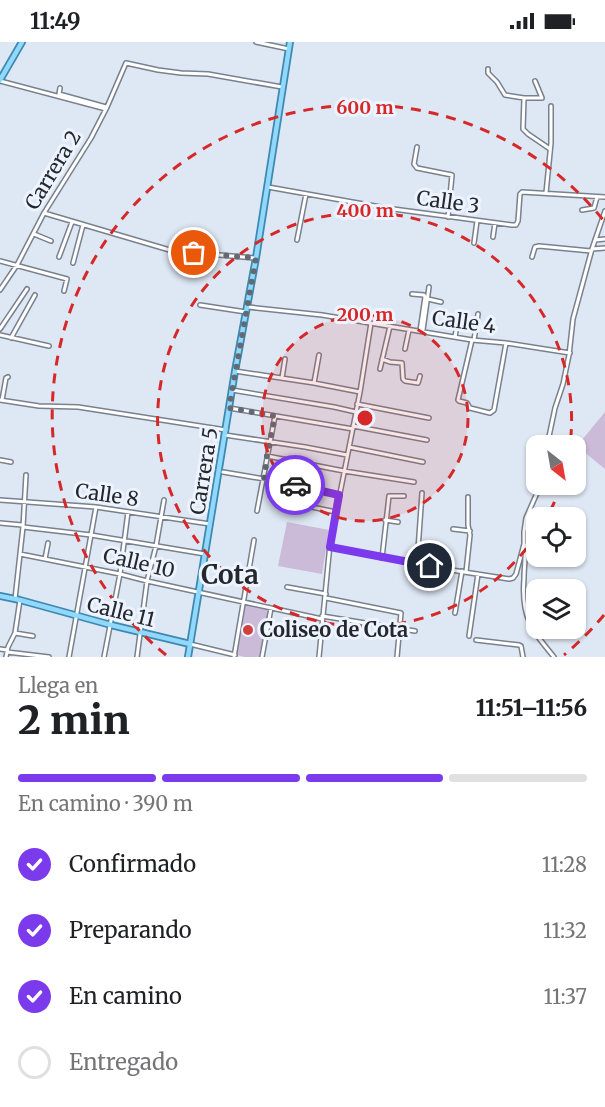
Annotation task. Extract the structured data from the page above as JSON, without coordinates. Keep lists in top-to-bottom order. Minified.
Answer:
{"streets":{"main road":["Carrera 5","Calle 11"],"street":["Carrera 2","Calle 3","Calle 4","Calle 8","Calle 10"]},"crossings":[["Carrera 2","Carrera 5"],["Calle 3","Carrera 5"],["Calle 4","Carrera 5"],["Carrera 5","Calle 8"],["Carrera 5","Calle 10"],["Carrera 5","Calle 11"]],"districts":["Cota"],"places":["Coliseo de Cota"],"north":"bottom right","page":{"status":"11:49","heading":["2 min","Llega en","11:51–11:56"],"bar":"En camino · 390 m","list":[["Confirmado","11:28"],["Preparando","11:32"],["En camino","11:37"],"Entregado"]},"rings":["600 m","400 m","200 m"]}
